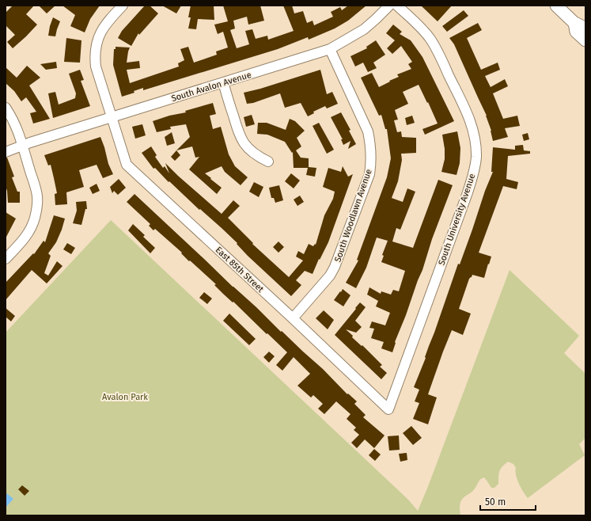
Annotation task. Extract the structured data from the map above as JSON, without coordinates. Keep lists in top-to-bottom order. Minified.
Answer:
{"streets":{"street":["South Avalon Avenue","South Woodlawn Avenue","South University Avenue","East 85th Street"]},"crossings":[["South Avalon Avenue","South Woodlawn Avenue"],["South Avalon Avenue","East 85th Street"],["South Woodlawn Avenue","East 85th Street"],["South University Avenue","East 85th Street"]],"parks":["Avalon Park"],"scale_bar":"50 m"}
